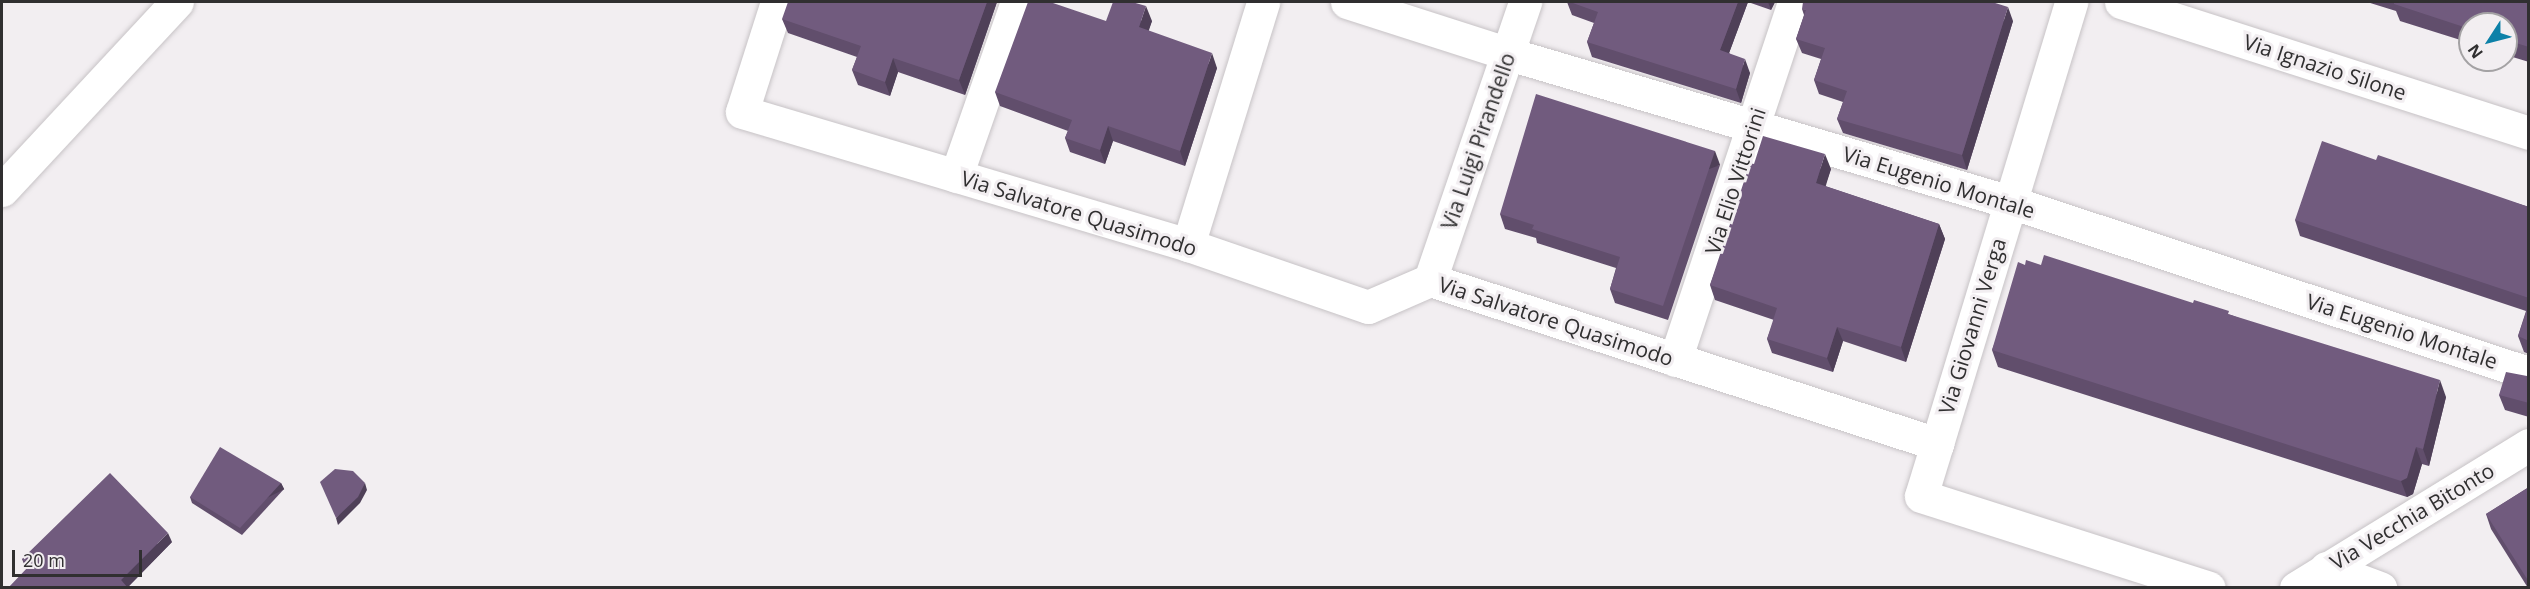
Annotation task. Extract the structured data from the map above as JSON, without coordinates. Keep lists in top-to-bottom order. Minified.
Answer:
{"streets":{"street":["Via Ignazio Silone","Via Luigi Pirandello","Via Elio Vittorini","Via Eugenio Montale","Via Salvatore Quasimodo","Via Giovanni Verga","Via Vecchia Bitonto"]},"crossings":[["Via Luigi Pirandello","Via Eugenio Montale"],["Via Luigi Pirandello","Via Salvatore Quasimodo"],["Via Elio Vittorini","Via Eugenio Montale"],["Via Elio Vittorini","Via Salvatore Quasimodo"],["Via Eugenio Montale","Via Giovanni Verga"],["Via Salvatore Quasimodo","Via Giovanni Verga"]],"scale_bar":"20 m","north":"bottom left"}
